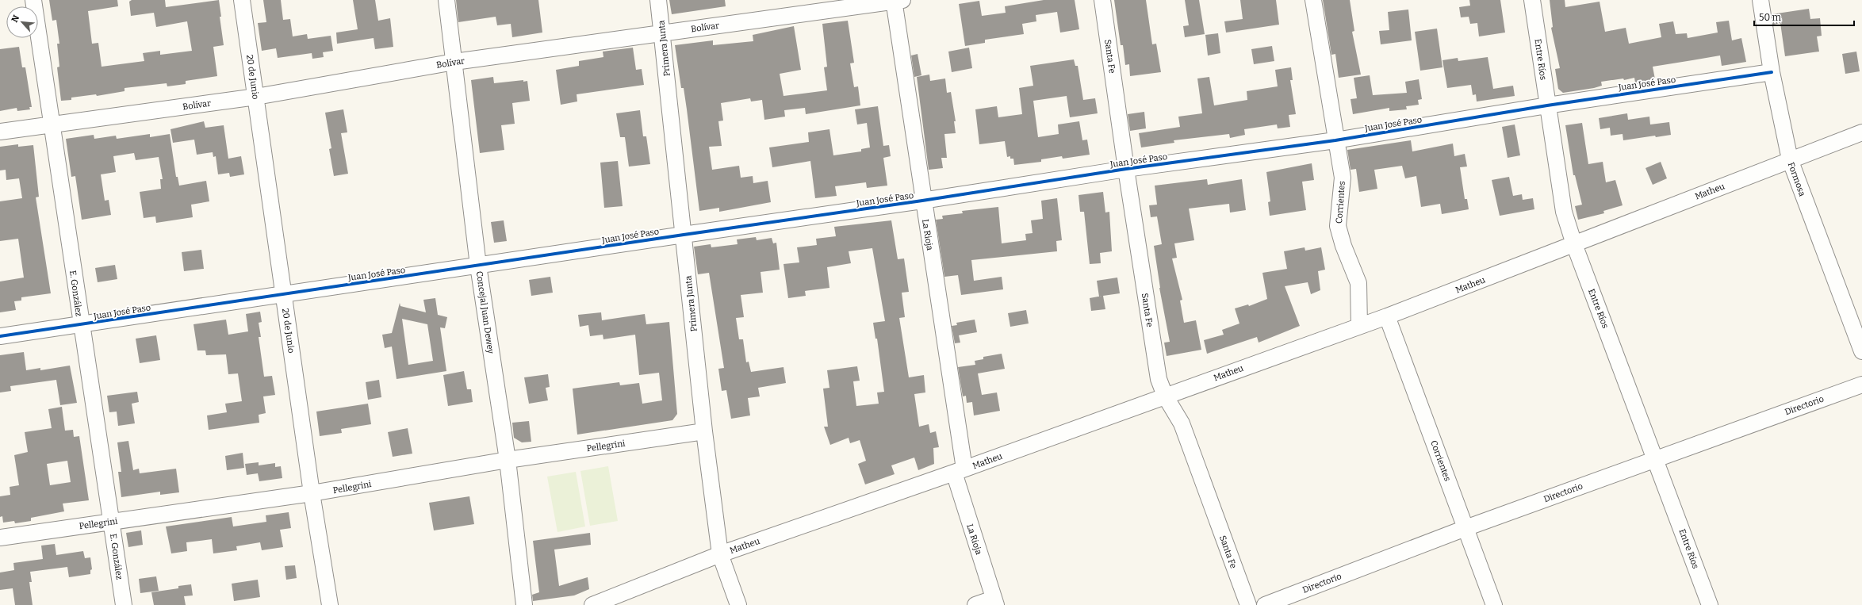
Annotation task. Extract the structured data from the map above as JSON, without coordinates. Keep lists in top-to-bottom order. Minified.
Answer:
{"streets":{"street":["Bolívar","Primera Junta","Santa Fe","Entre Ríos","20 de Junio","Juan José Paso","Formosa","Matheu","Corrientes","La Rioja","E. González","Concejal Juan Dewey","Directorio","Pellegrini"]},"crossings":[["Bolívar","Primera Junta"],["Bolívar","20 de Junio"],["Bolívar","La Rioja"],["Bolívar","E. González"],["Bolívar","Concejal Juan Dewey"],["Primera Junta","Juan José Paso"],["Primera Junta","Matheu"],["Primera Junta","Pellegrini"],["Santa Fe","Juan José Paso"],["Santa Fe","Matheu"],["Entre Ríos","Juan José Paso"],["Entre Ríos","Matheu"],["Entre Ríos","Directorio"],["20 de Junio","Juan José Paso"],["20 de Junio","Pellegrini"],["Juan José Paso","Formosa"],["Juan José Paso","Corrientes"],["Juan José Paso","La Rioja"],["Juan José Paso","E. González"],["Juan José Paso","Concejal Juan Dewey"],["Formosa","Matheu"],["Matheu","Corrientes"],["Matheu","La Rioja"],["Corrientes","Directorio"],["E. González","Pellegrini"],["Concejal Juan Dewey","Pellegrini"]],"scale_bar":"50 m","north":"top left"}
